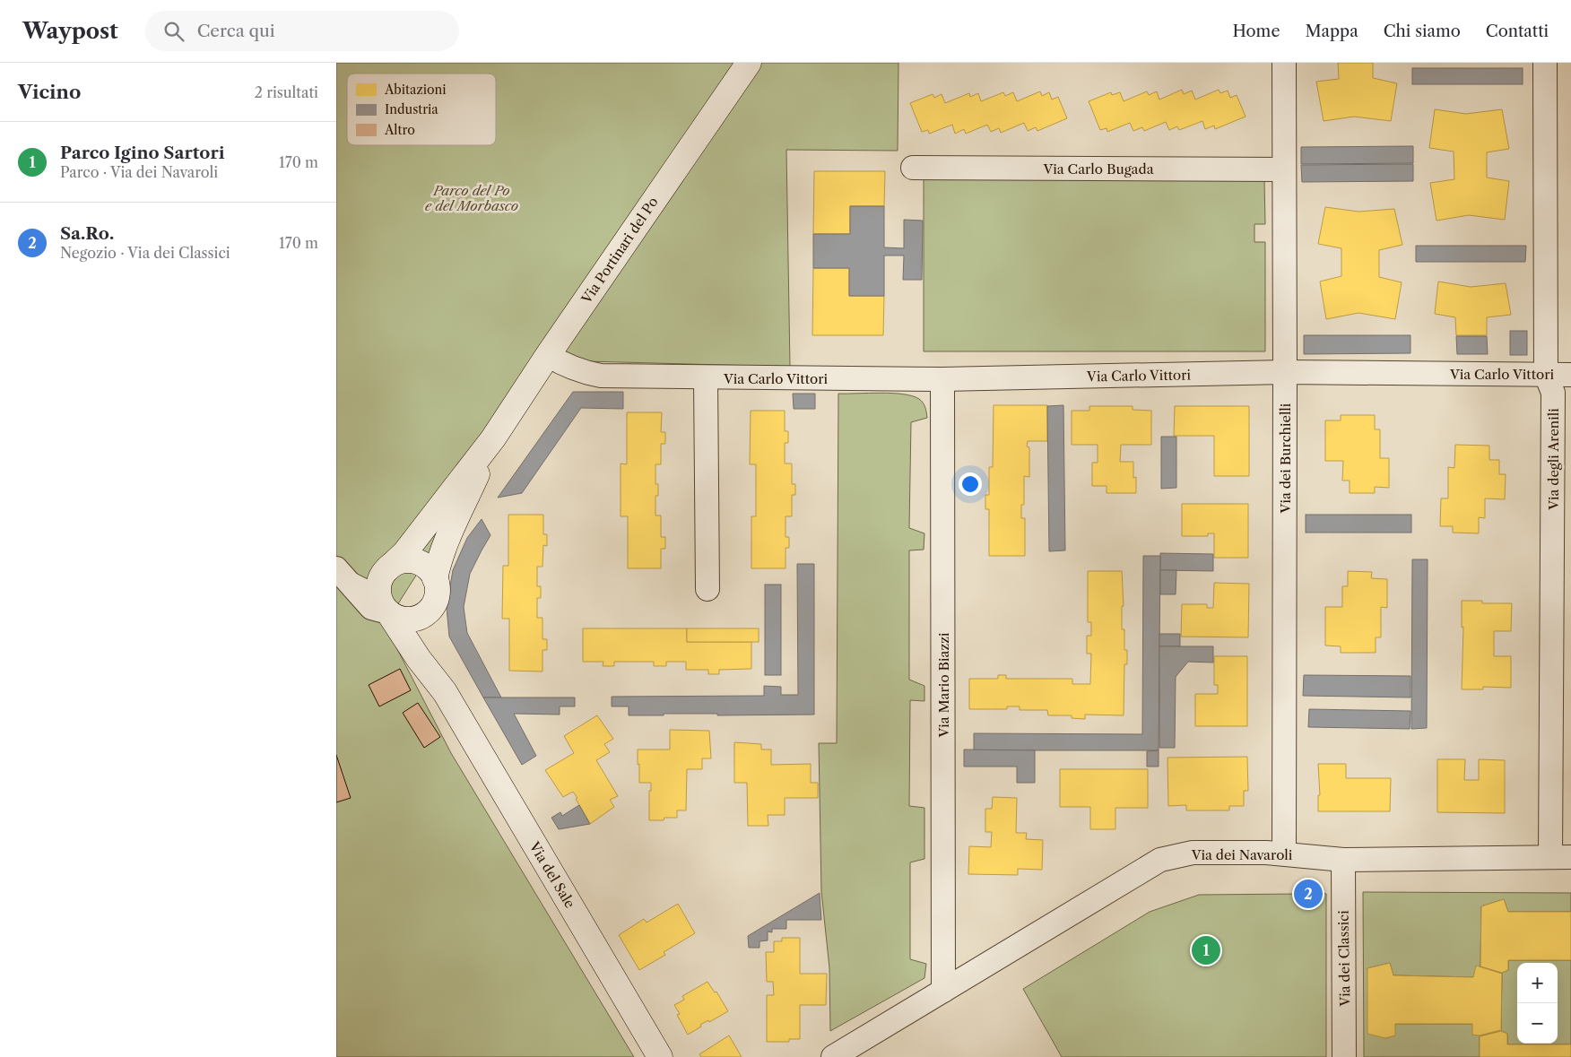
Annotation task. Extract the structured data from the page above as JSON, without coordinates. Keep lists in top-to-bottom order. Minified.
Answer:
{"streets":{"street":["Via Carlo Bugada","Via Portinari del Po","Via Carlo Vittori","Via dei Burchielli","Via degli Arenili","Via Mario Biazzi","Via dei Navaroli","Via del Sale","Via dei Classici"]},"crossings":[["Via Carlo Bugada","Via dei Burchielli"],["Via Portinari del Po","Via Carlo Vittori"],["Via Portinari del Po","Via del Sale"],["Via Carlo Vittori","Via dei Burchielli"],["Via Carlo Vittori","Via degli Arenili"],["Via Carlo Vittori","Via Mario Biazzi"],["Via dei Burchielli","Via dei Navaroli"],["Via degli Arenili","Via dei Navaroli"],["Via Mario Biazzi","Via dei Navaroli"],["Via dei Navaroli","Via dei Classici"]],"parks":["Parco del Po e del Morbasco"],"legend":["Abitazioni","Industria","Altro"],"page":{"header":"Waypost","search":"Cerca qui","nav":["Home","Mappa","Chi siamo","Contatti"],"heading":["Vicino","2 risultati"],"list":[{"mark":"1","name":"Parco Igino Sartori","note":"Parco · Via dei Navaroli","value":"170 m"},{"mark":"2","name":"Sa.Ro.","note":"Negozio · Via dei Classici","value":"170 m"}],"pins":["2","1"],"map_buttons":["+","−"]}}
